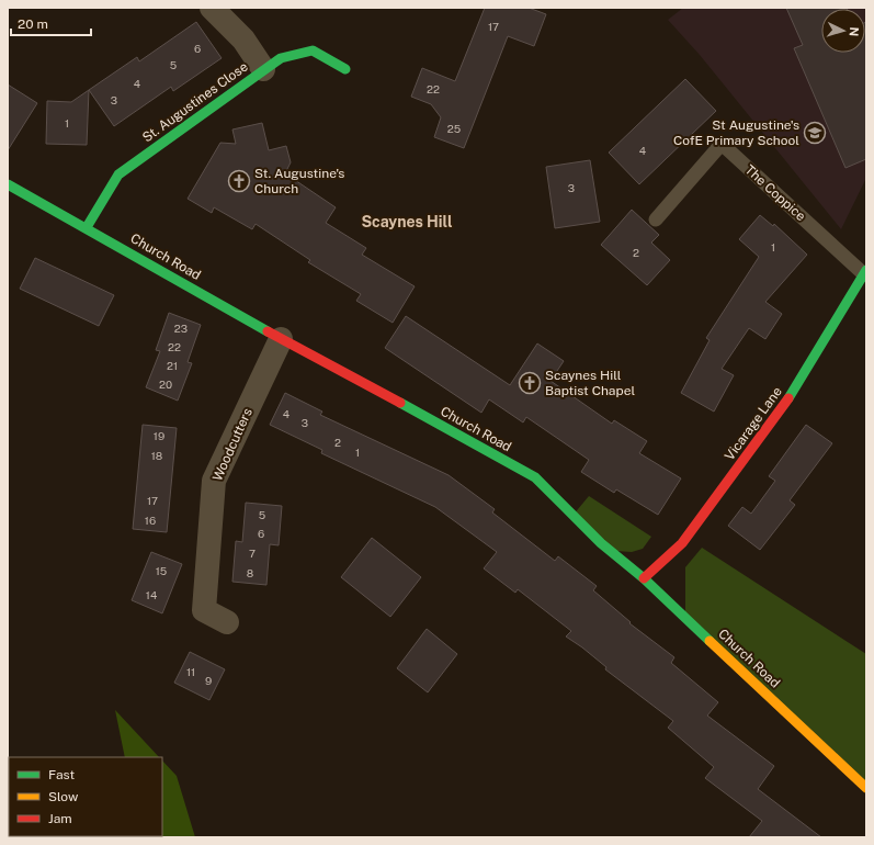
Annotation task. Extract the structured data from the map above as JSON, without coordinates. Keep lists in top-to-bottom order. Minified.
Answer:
{"streets":{"street":["St. Augustines Close","Church Road","Vicarage Lane","Woodcutters"],"lane":["The Coppice"]},"crossings":[["St. Augustines Close","Church Road"],["The Coppice","Vicarage Lane"],["Church Road","Vicarage Lane"],["Church Road","Woodcutters"]],"districts":["Scaynes Hill"],"places":{"school or university":["St Augustine's CofE Primary School"],"church":["St. Augustine's Church","Scaynes Hill Baptist Chapel"]},"house_numbers":["17","6","5","4","22","3","1","25","4","3","1","2","23","22","21","20","4","3","19","2","1","18","17","5","16","6","7","15","8","14","11","9"],"legend":["Fast","Slow","Jam"],"scale_bar":"20 m","north":"right"}
